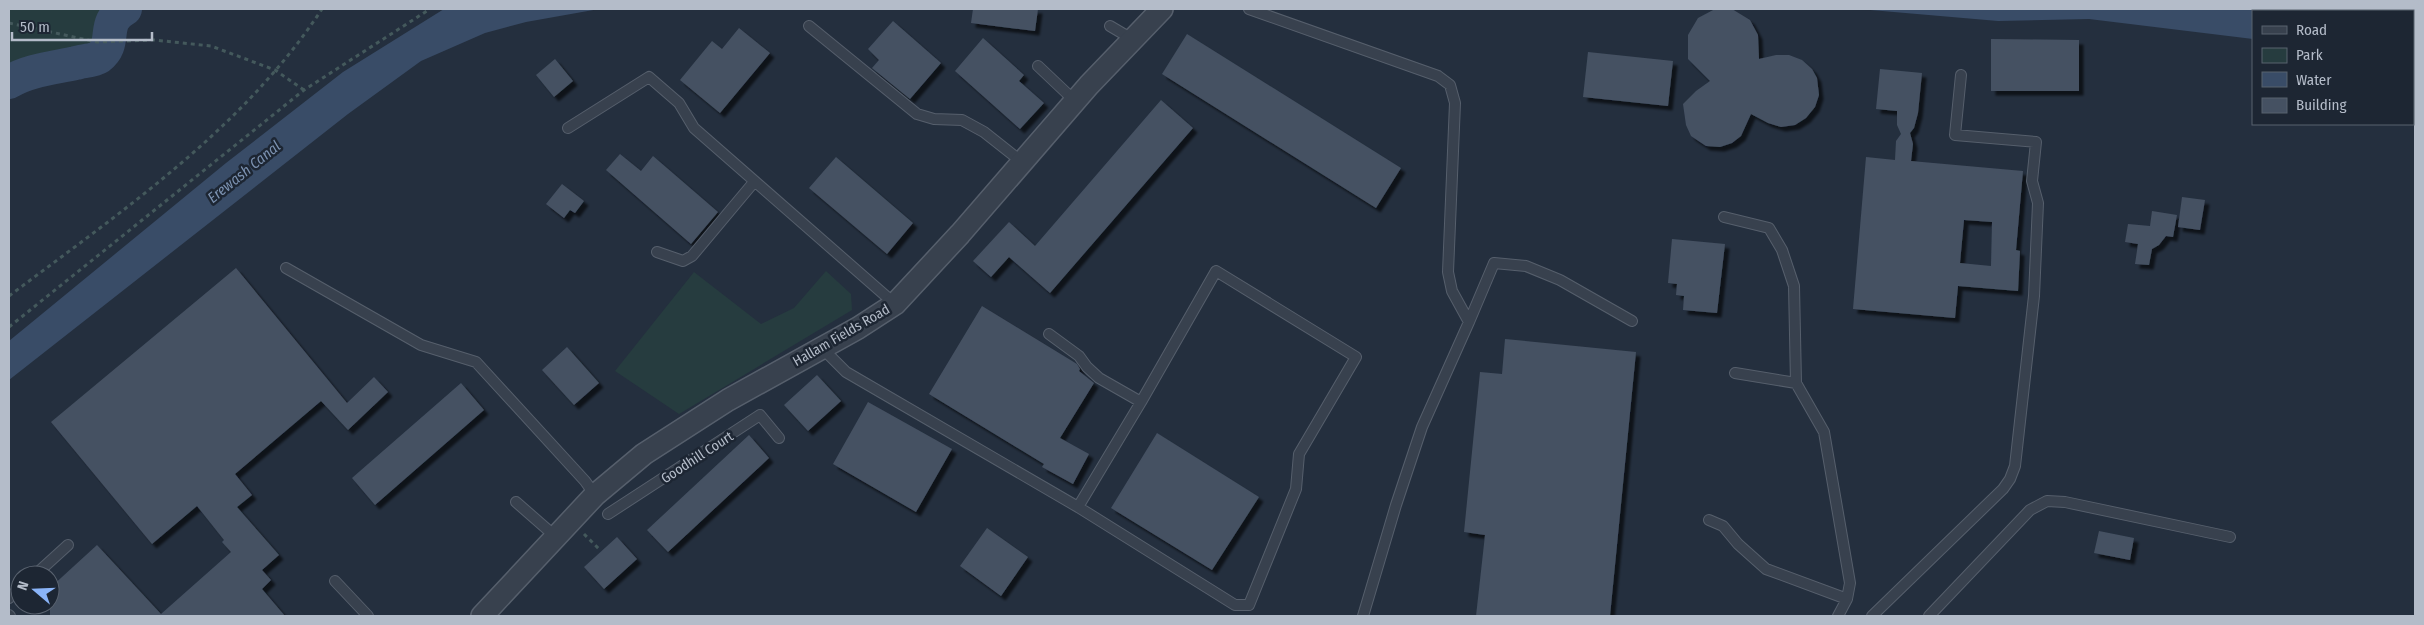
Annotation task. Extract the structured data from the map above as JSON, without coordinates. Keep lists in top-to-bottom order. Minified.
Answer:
{"streets":{"street":["Hallam Fields Road"],"lane":["Goodhill Court"]},"water":["Erewash Canal"],"legend":["Road","Park","Water","Building"],"scale_bar":"50 m","north":"left"}
